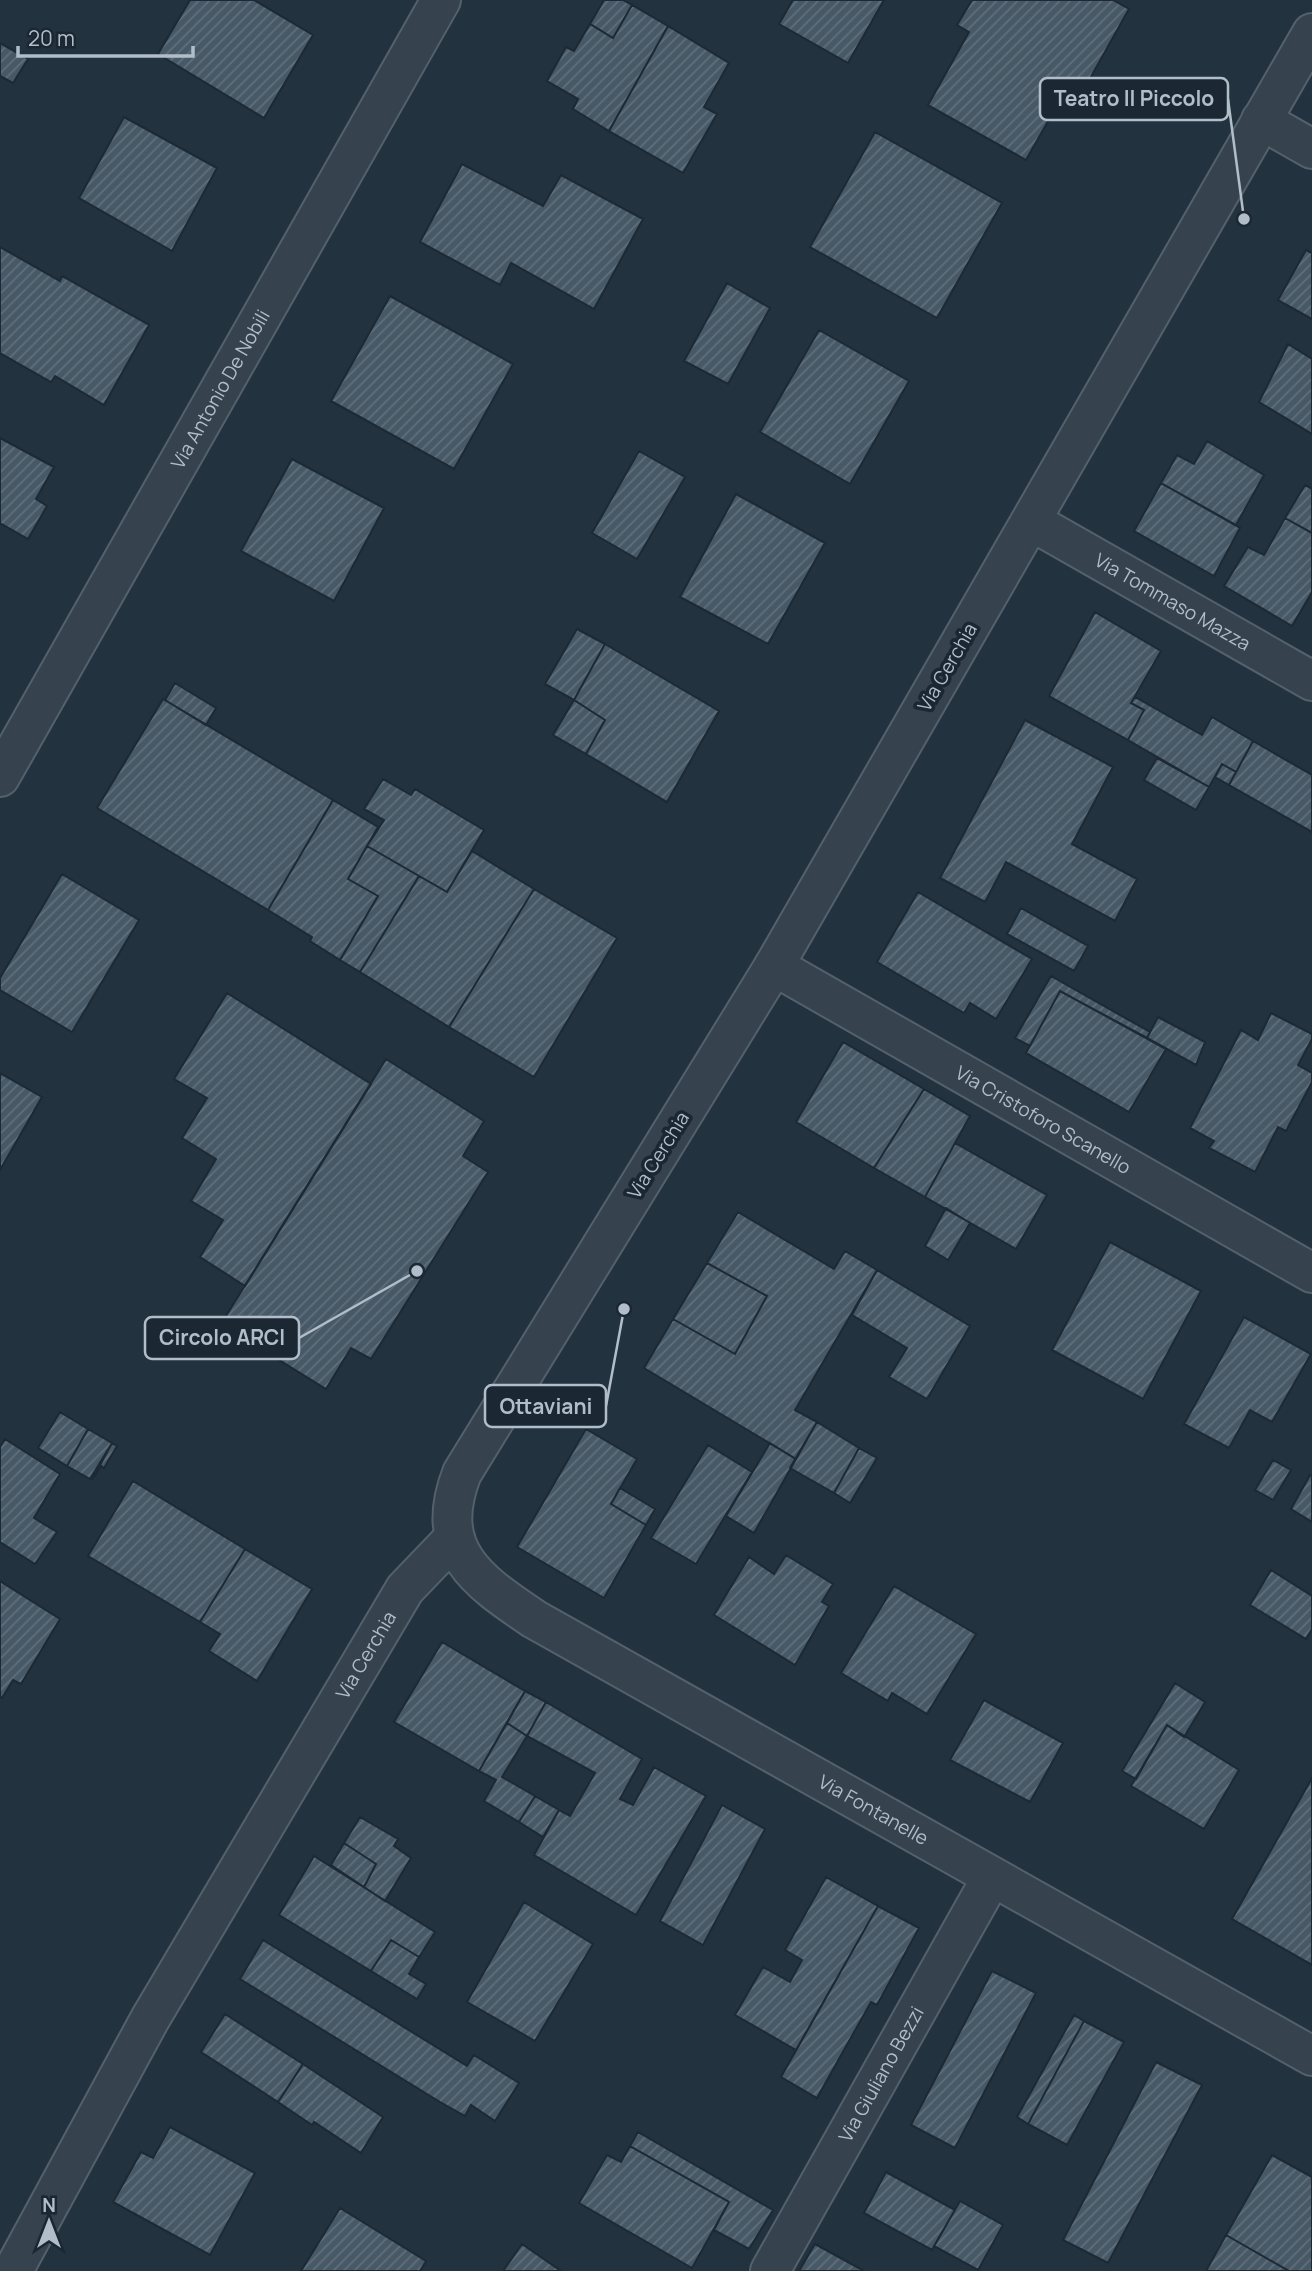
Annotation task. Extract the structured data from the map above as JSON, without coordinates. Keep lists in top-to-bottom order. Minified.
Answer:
{"streets":{"street":["Via Antonio De Nobili","Via Tommaso Mazza","Via Cerchia","Via Cristoforo Scanello","Via Fontanelle","Via Giuliano Bezzi"]},"crossings":[["Via Tommaso Mazza","Via Cerchia"],["Via Cerchia","Via Cristoforo Scanello"],["Via Cerchia","Via Fontanelle"],["Via Fontanelle","Via Giuliano Bezzi"]],"places":["Teatro Il Piccolo","Circolo ARCI","Ottaviani"],"scale_bar":"20 m","north":"top"}
